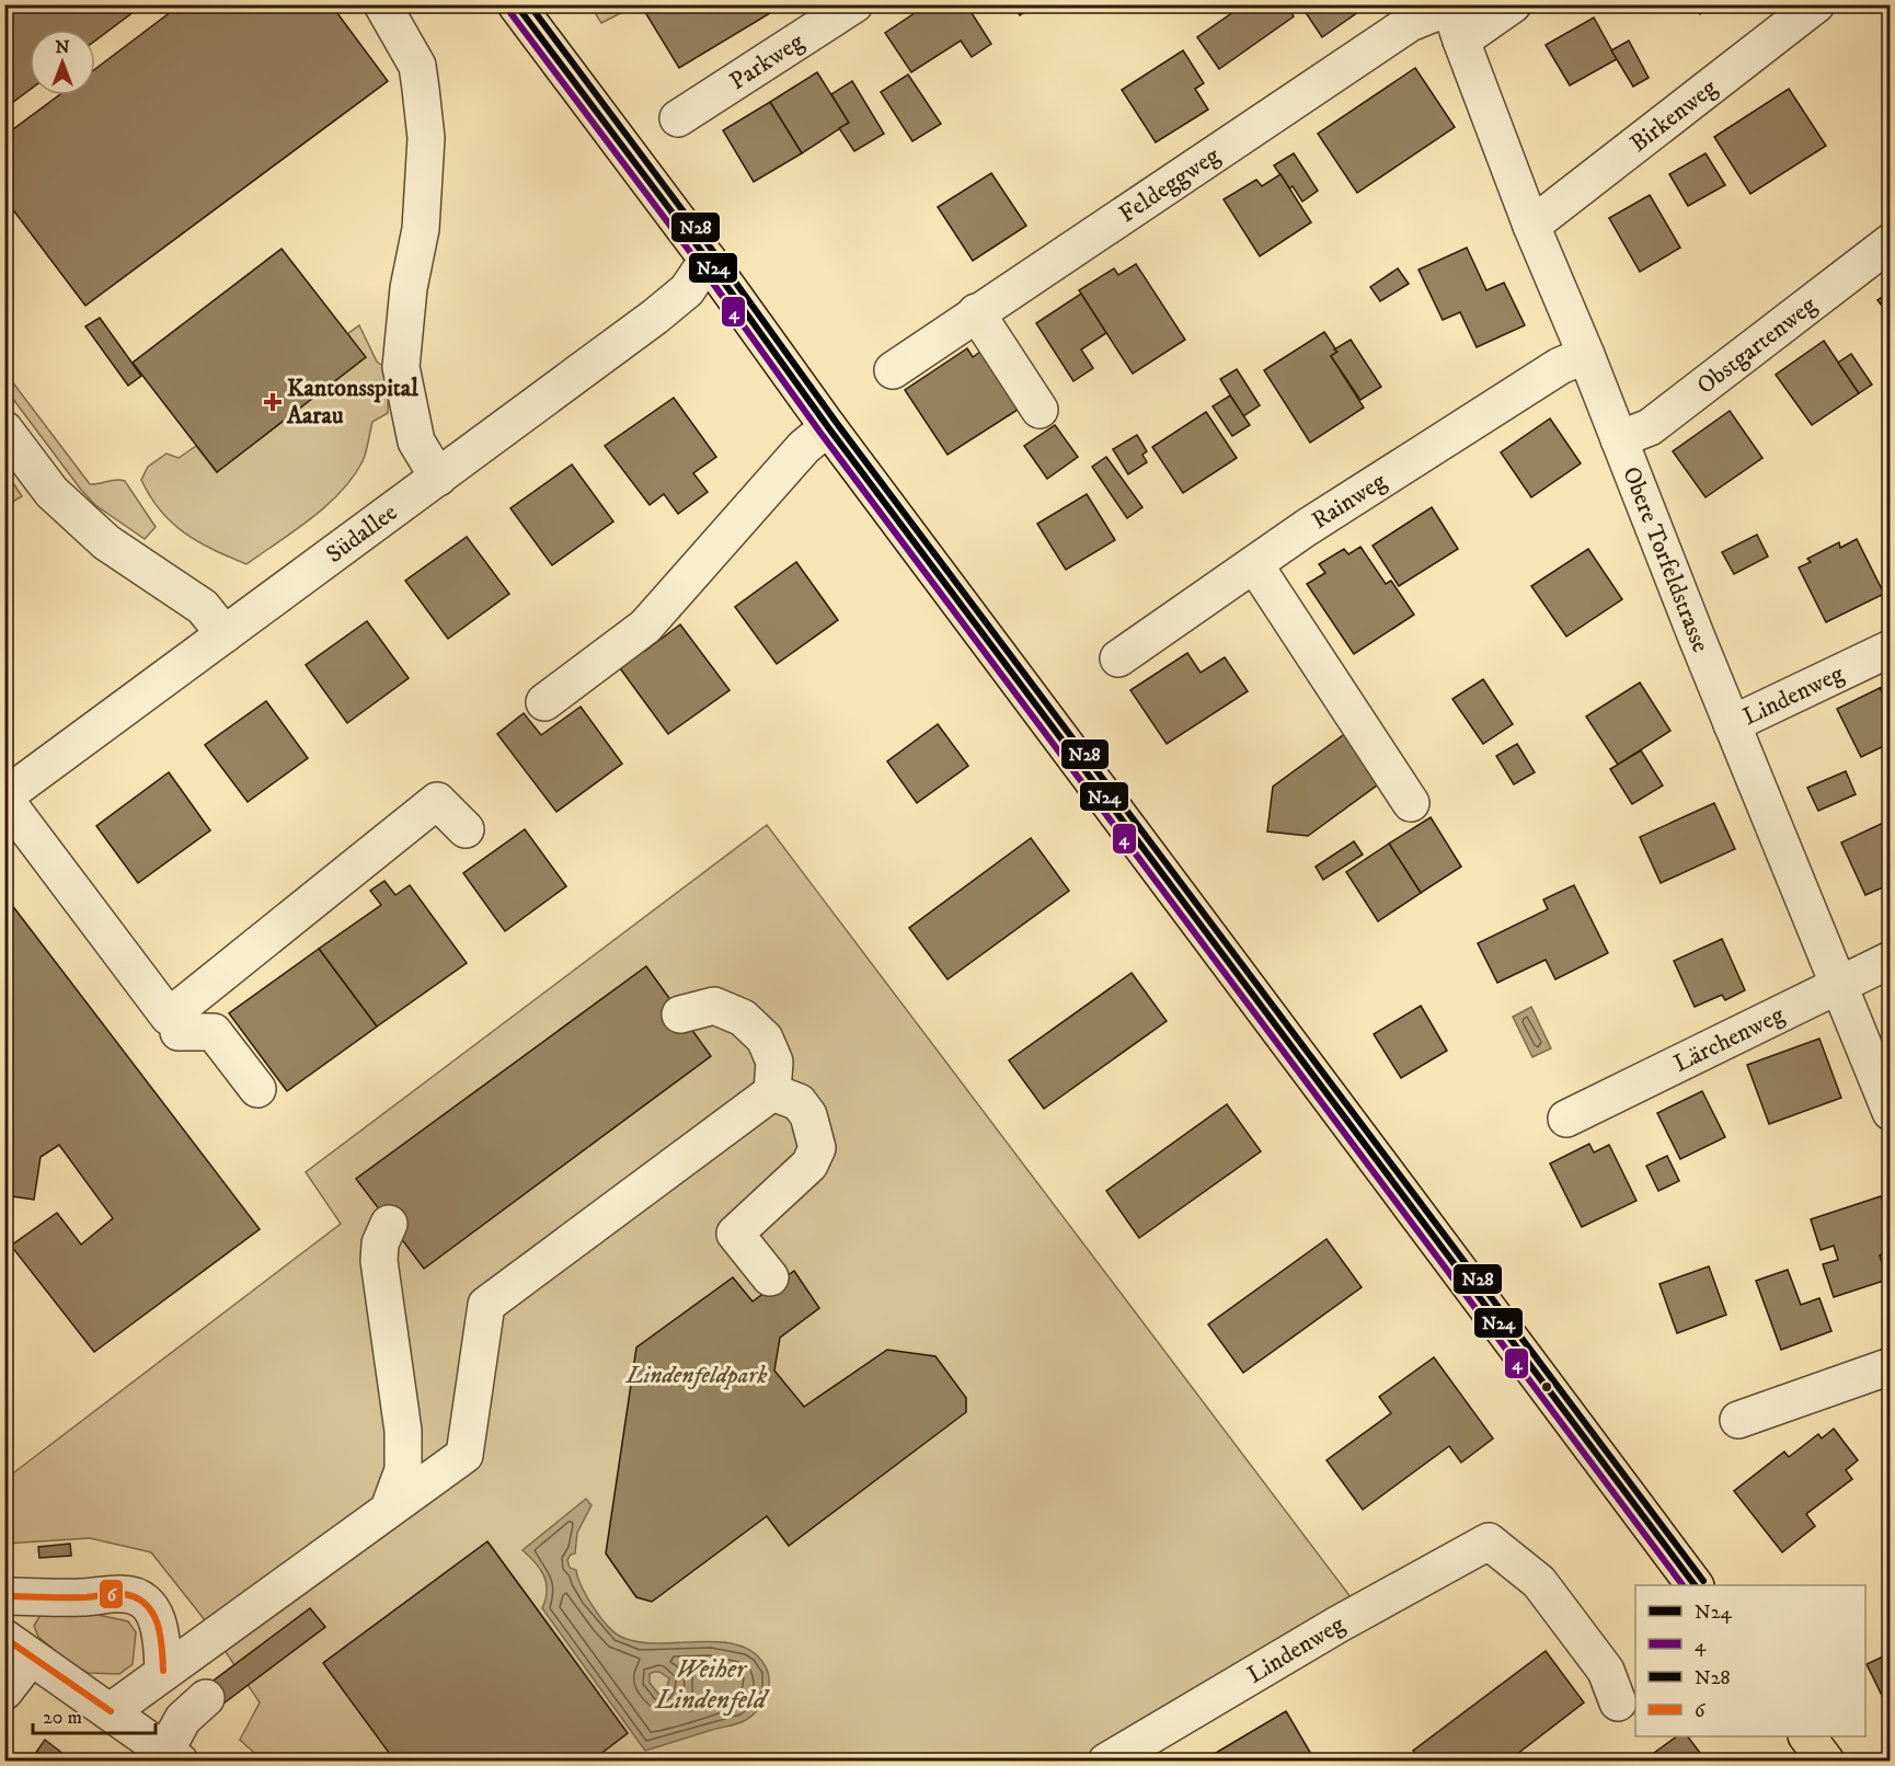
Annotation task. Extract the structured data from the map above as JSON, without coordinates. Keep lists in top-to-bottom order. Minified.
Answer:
{"streets":{"street":["Parkweg","Birkenweg","Feldeggweg","Obstgartenweg","Rainweg","Südallee","Obere Torfeldstrasse","Lindenweg","Lärchenweg"]},"crossings":[["Birkenweg","Obere Torfeldstrasse"],["Feldeggweg","Obere Torfeldstrasse"],["Obstgartenweg","Obere Torfeldstrasse"],["Rainweg","Obere Torfeldstrasse"],["Obere Torfeldstrasse","Lindenweg"],["Obere Torfeldstrasse","Lärchenweg"]],"water":["Weiher Lindenfeld"],"parks":["Lindenfeldpark"],"places":{"health":["Kantonsspital Aarau"]},"lines":["transit line N24","transit line N28","transit line 4","transit line 6"],"legend":["N24","4","N28","6"],"scale_bar":"20 m","north":"top"}
